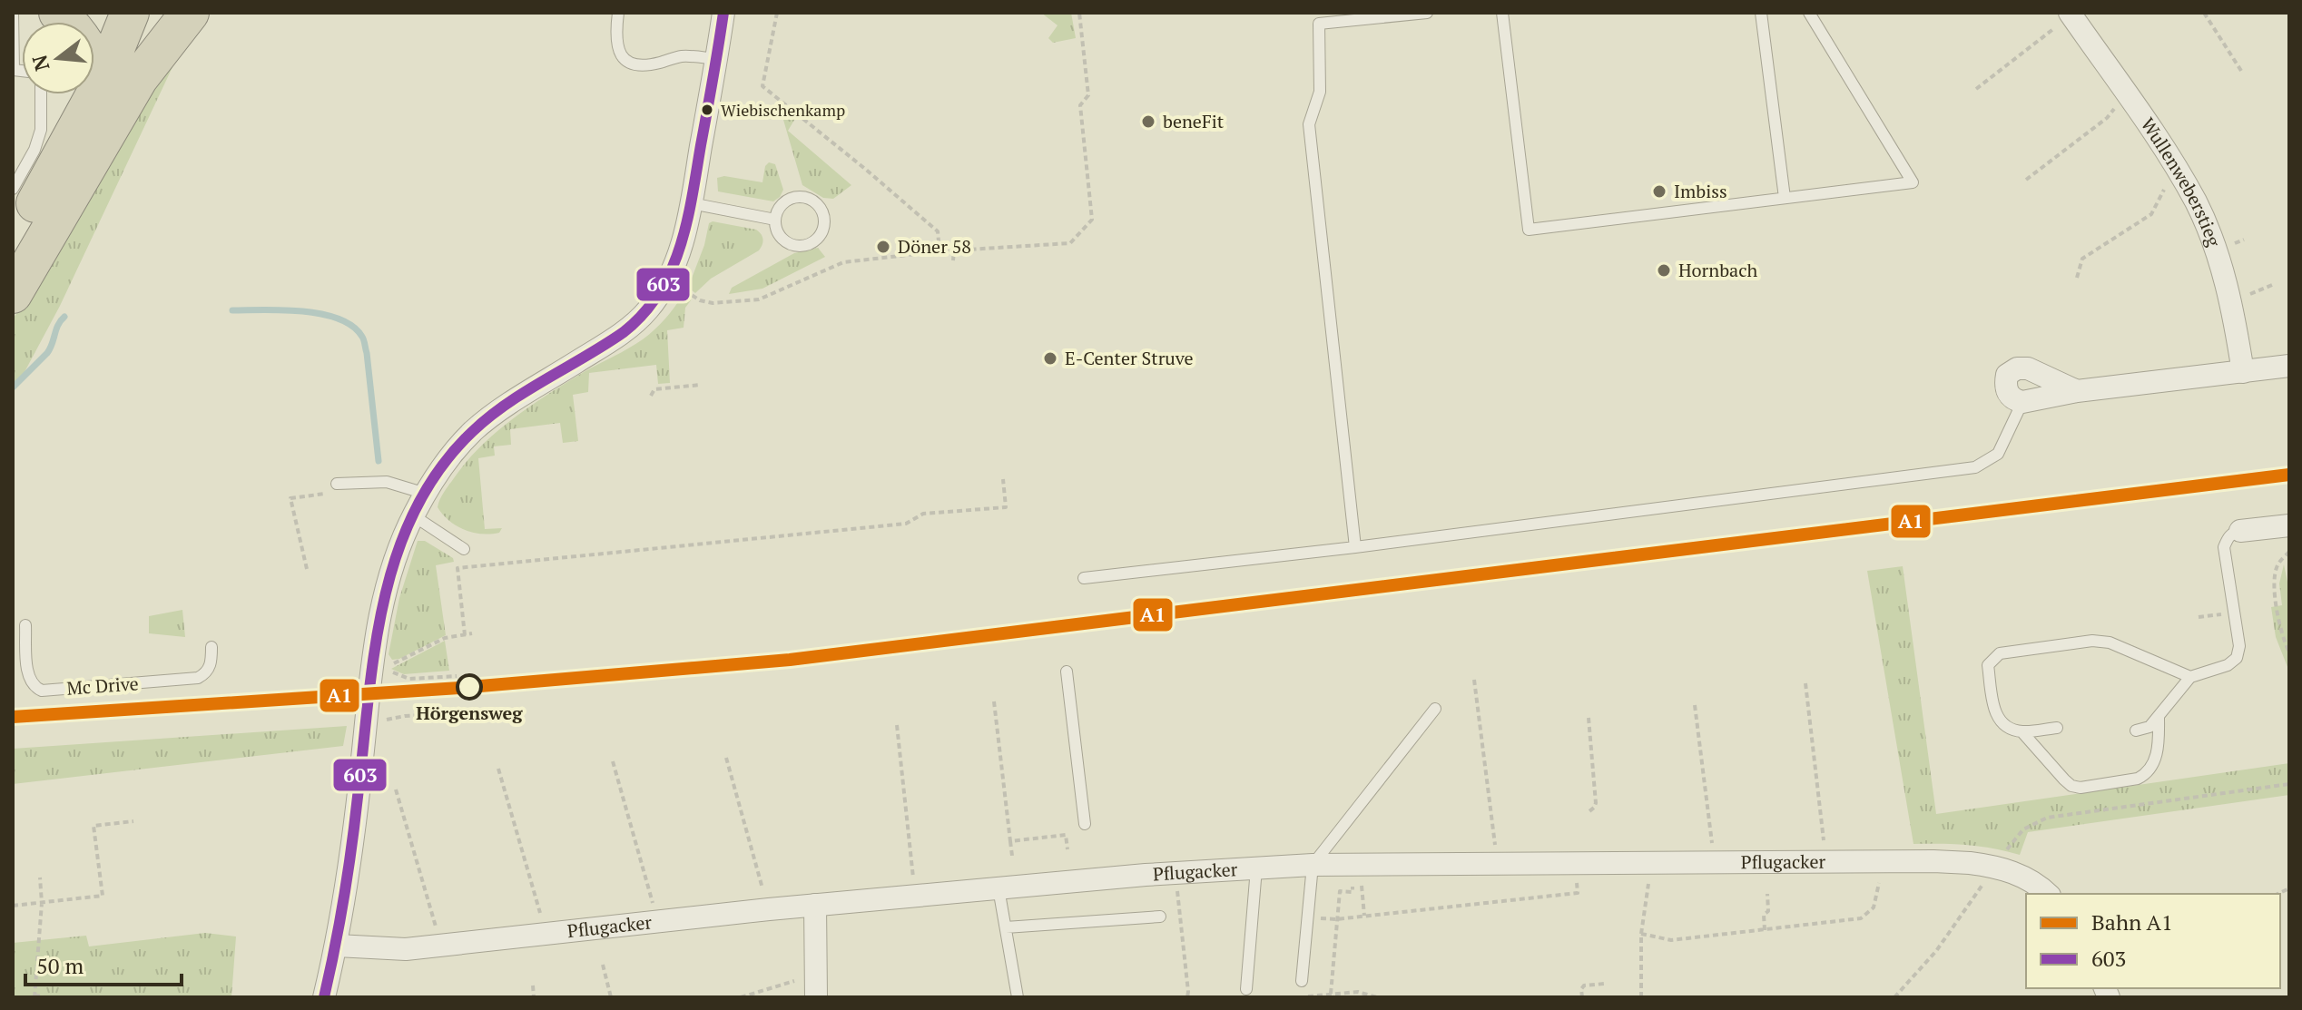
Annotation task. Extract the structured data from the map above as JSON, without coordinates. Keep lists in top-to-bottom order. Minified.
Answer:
{"streets":{"street":["Wullenweberstieg","Pflugacker"],"lane":["Mc Drive"]},"places":["Wiebischenkamp","beneFit","Imbiss","Döner 58","Hornbach","E-Center Struve","Hörgensweg"],"lines":["transit line 603","rail line A1"],"legend":["Bahn A1","603"],"scale_bar":"50 m","north":"left"}
